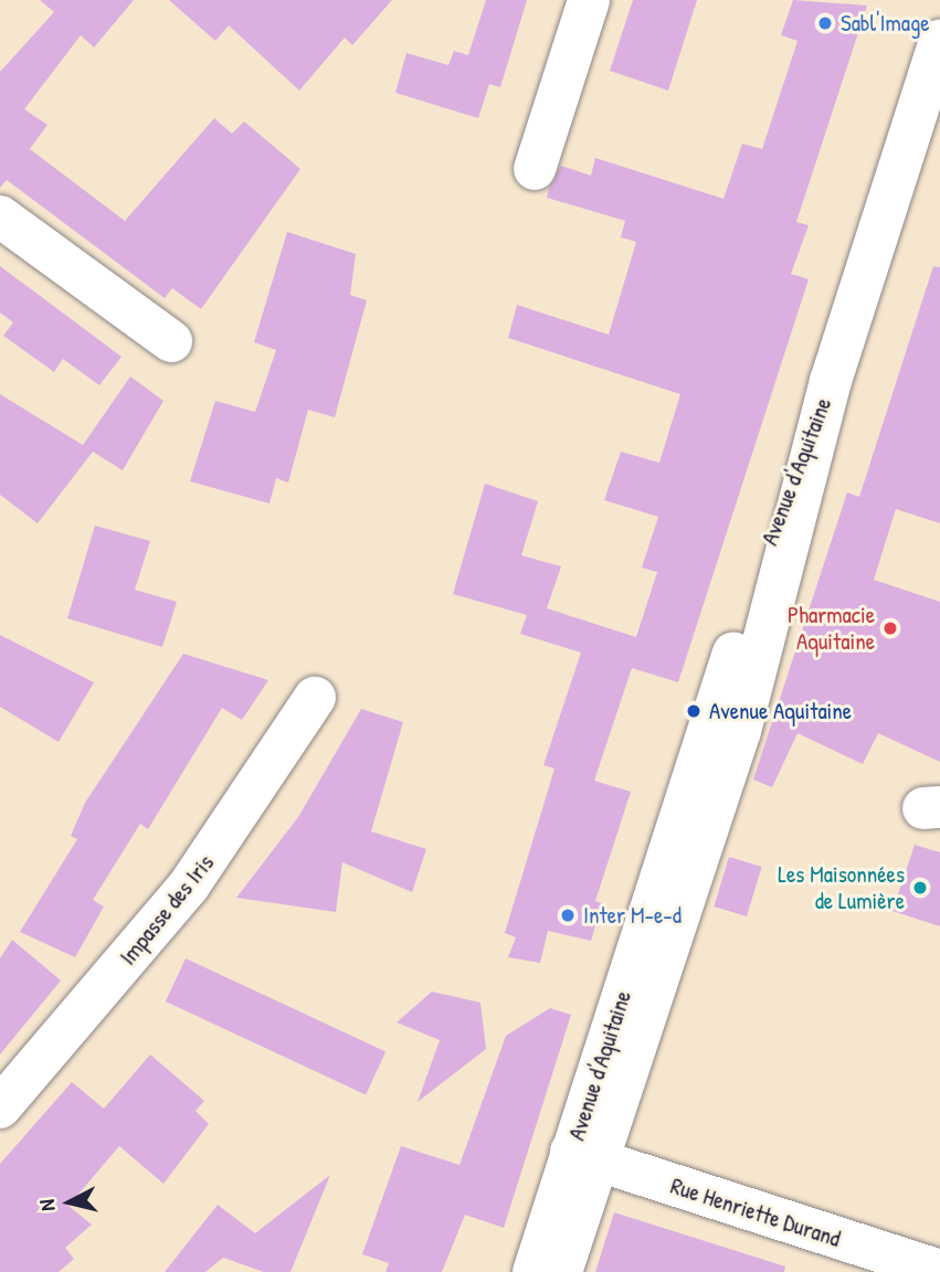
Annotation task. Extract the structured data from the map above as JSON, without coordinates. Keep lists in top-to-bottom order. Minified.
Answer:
{"streets":{"main road":["Avenue d'Aquitaine","Impasse des Iris","Rue Henriette Durand"]},"crossings":[["Avenue d'Aquitaine","Rue Henriette Durand"]],"places":["Sabl'Image","Pharmacie Aquitaine","Avenue Aquitaine","Les Maisonnées de Lumière","Inter M-e-d"],"north":"left"}
